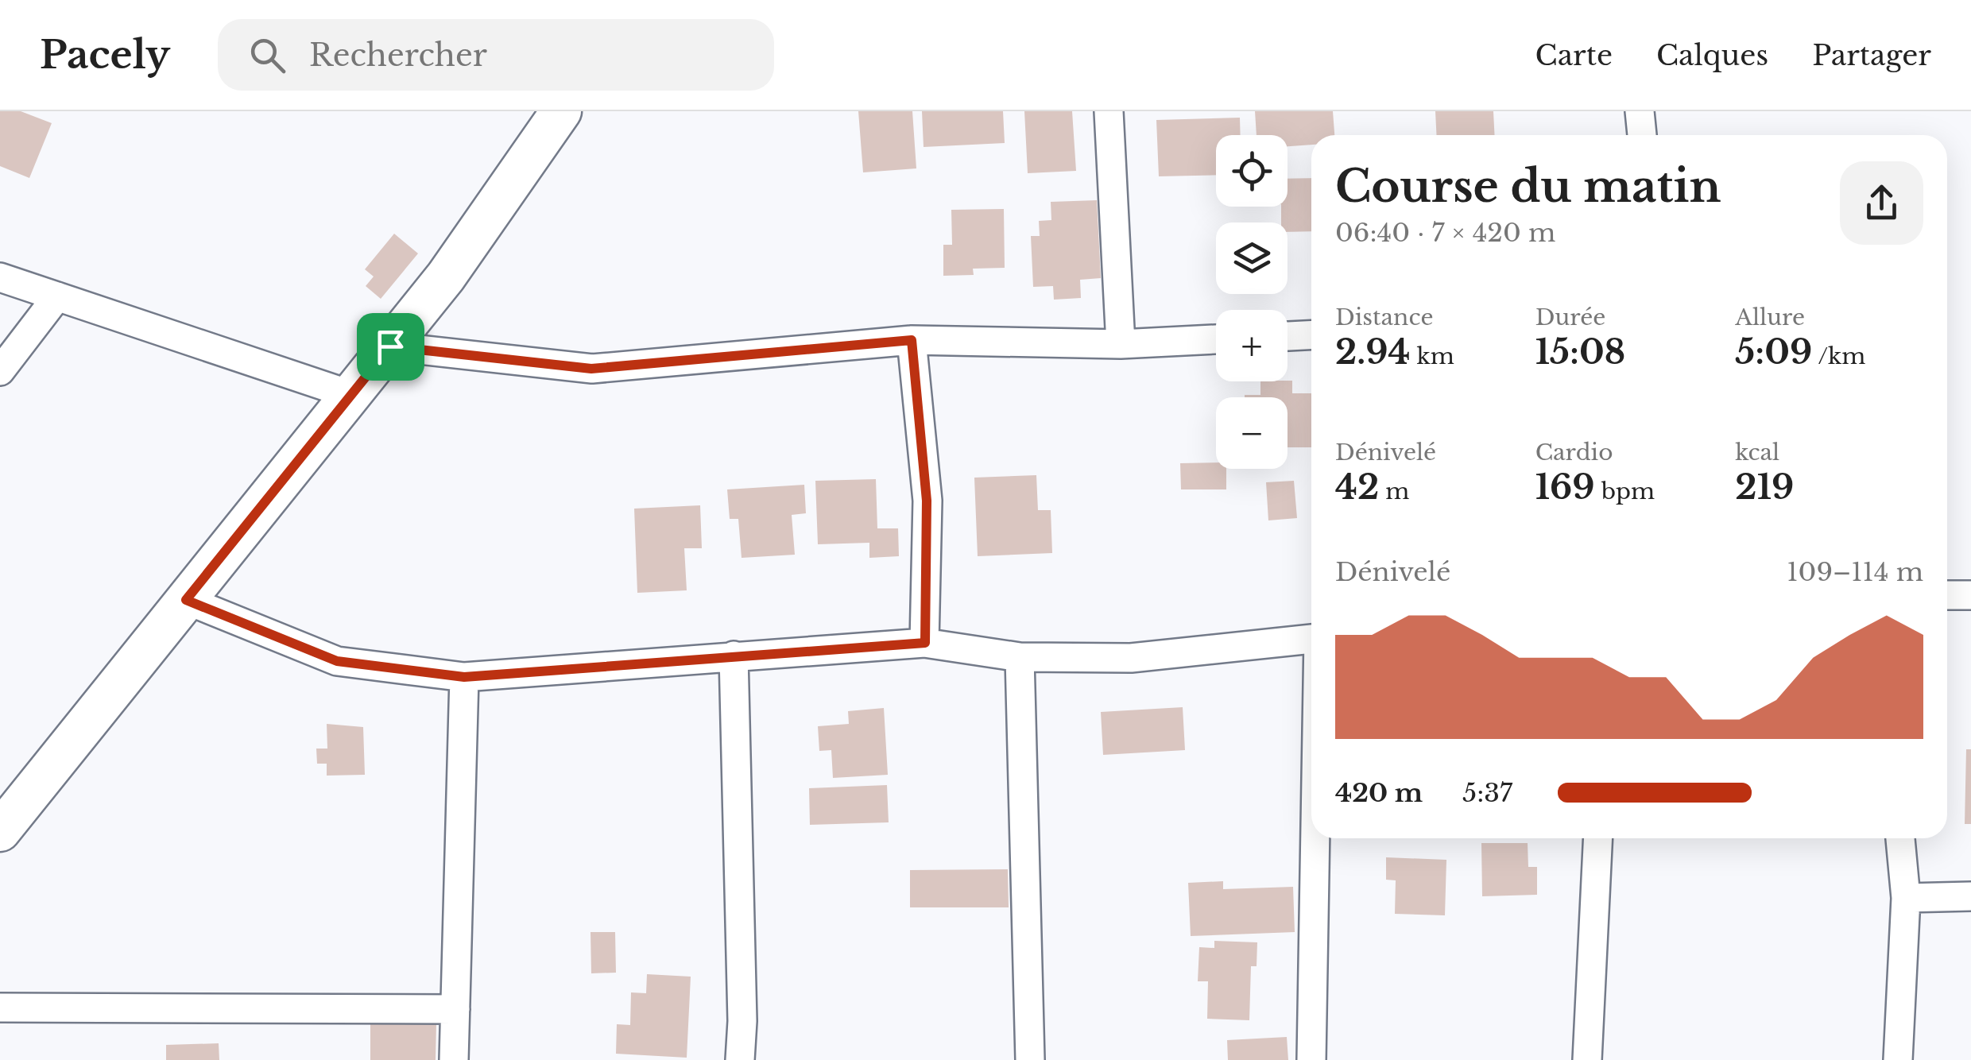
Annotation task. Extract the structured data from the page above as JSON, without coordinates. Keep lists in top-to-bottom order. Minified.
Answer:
{"page":{"header":"Pacely","search":"Rechercher","nav":["Carte","Calques","Partager"],"map_buttons":["+","−"],"heading":["Course du matin","06:40 · 7 × 420 m"],"stats":[["Distance","2.94 km"],["Durée","15:08"],["Allure","5:09 /km"],["Dénivelé","42 m"],["Cardio","169 bpm"],["kcal","219"]],"chart":["Dénivelé","109–114 m"],"list":[{"name":"420 m","note":"5:37"}]}}
